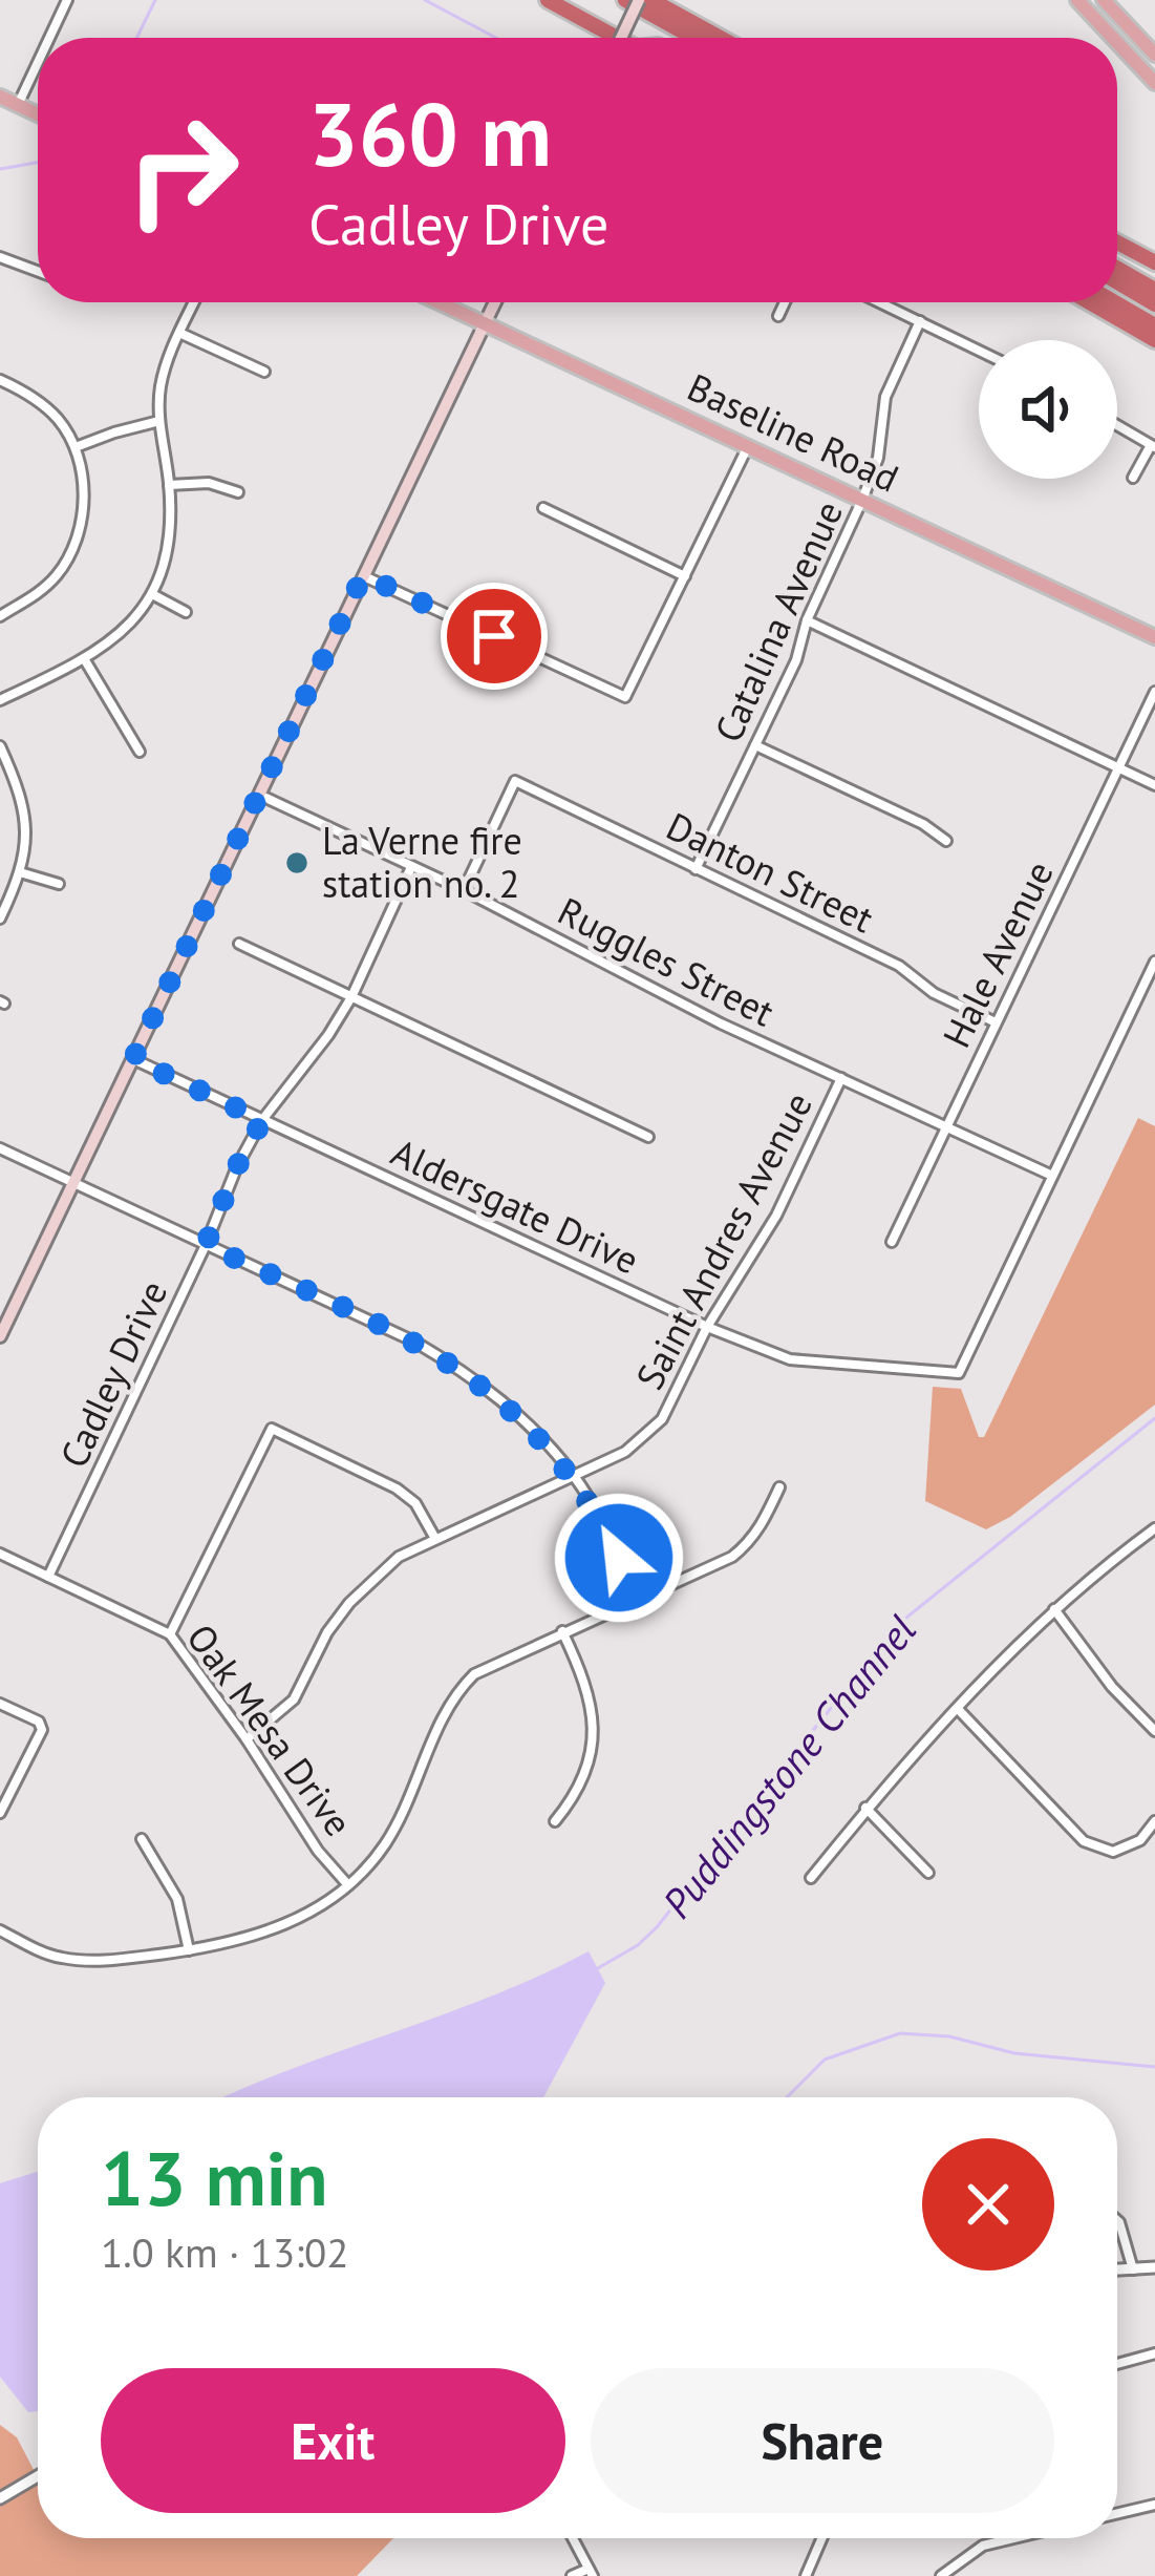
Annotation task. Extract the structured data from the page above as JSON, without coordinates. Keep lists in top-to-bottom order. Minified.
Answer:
{"streets":{"main road":["Baseline Road"],"street":["Catalina Avenue","Danton Street","Hale Avenue","Ruggles Street","Aldersgate Drive","Saint Andres Avenue","Cadley Drive","Oak Mesa Drive"]},"crossings":[["Baseline Road","Catalina Avenue"],["Catalina Avenue","Danton Street"],["Danton Street","Hale Avenue"],["Danton Street","Ruggles Street"],["Hale Avenue","Ruggles Street"],["Ruggles Street","Aldersgate Drive"],["Ruggles Street","Saint Andres Avenue"],["Ruggles Street","Cadley Drive"],["Aldersgate Drive","Saint Andres Avenue"],["Aldersgate Drive","Cadley Drive"],["Saint Andres Avenue","Oak Mesa Drive"],["Cadley Drive","Oak Mesa Drive"]],"water":["Puddingstone Channel"],"places":["La Verne fire station no. 2"],"page":{"turn":["360 m","Cadley Drive"],"heading":["13 min","1.0 km · 13:02"],"buttons":["Exit","Share"]}}
